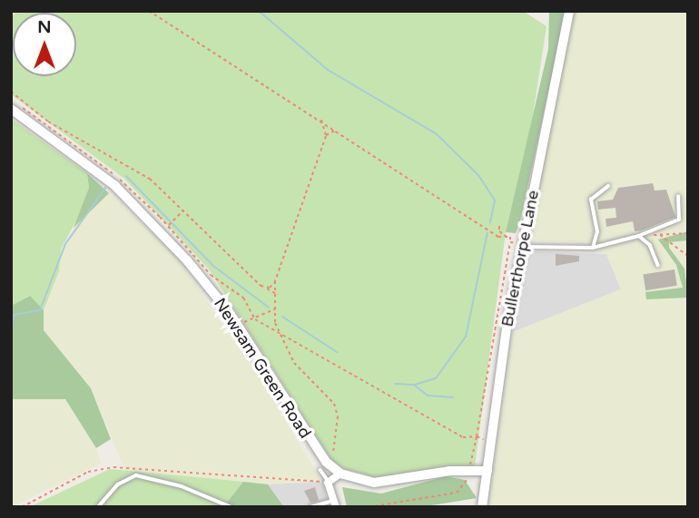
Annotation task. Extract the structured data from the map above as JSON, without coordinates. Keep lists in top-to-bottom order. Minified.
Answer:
{"streets":{"street":["Bullerthorpe Lane","Newsam Green Road"]},"north":"top"}
